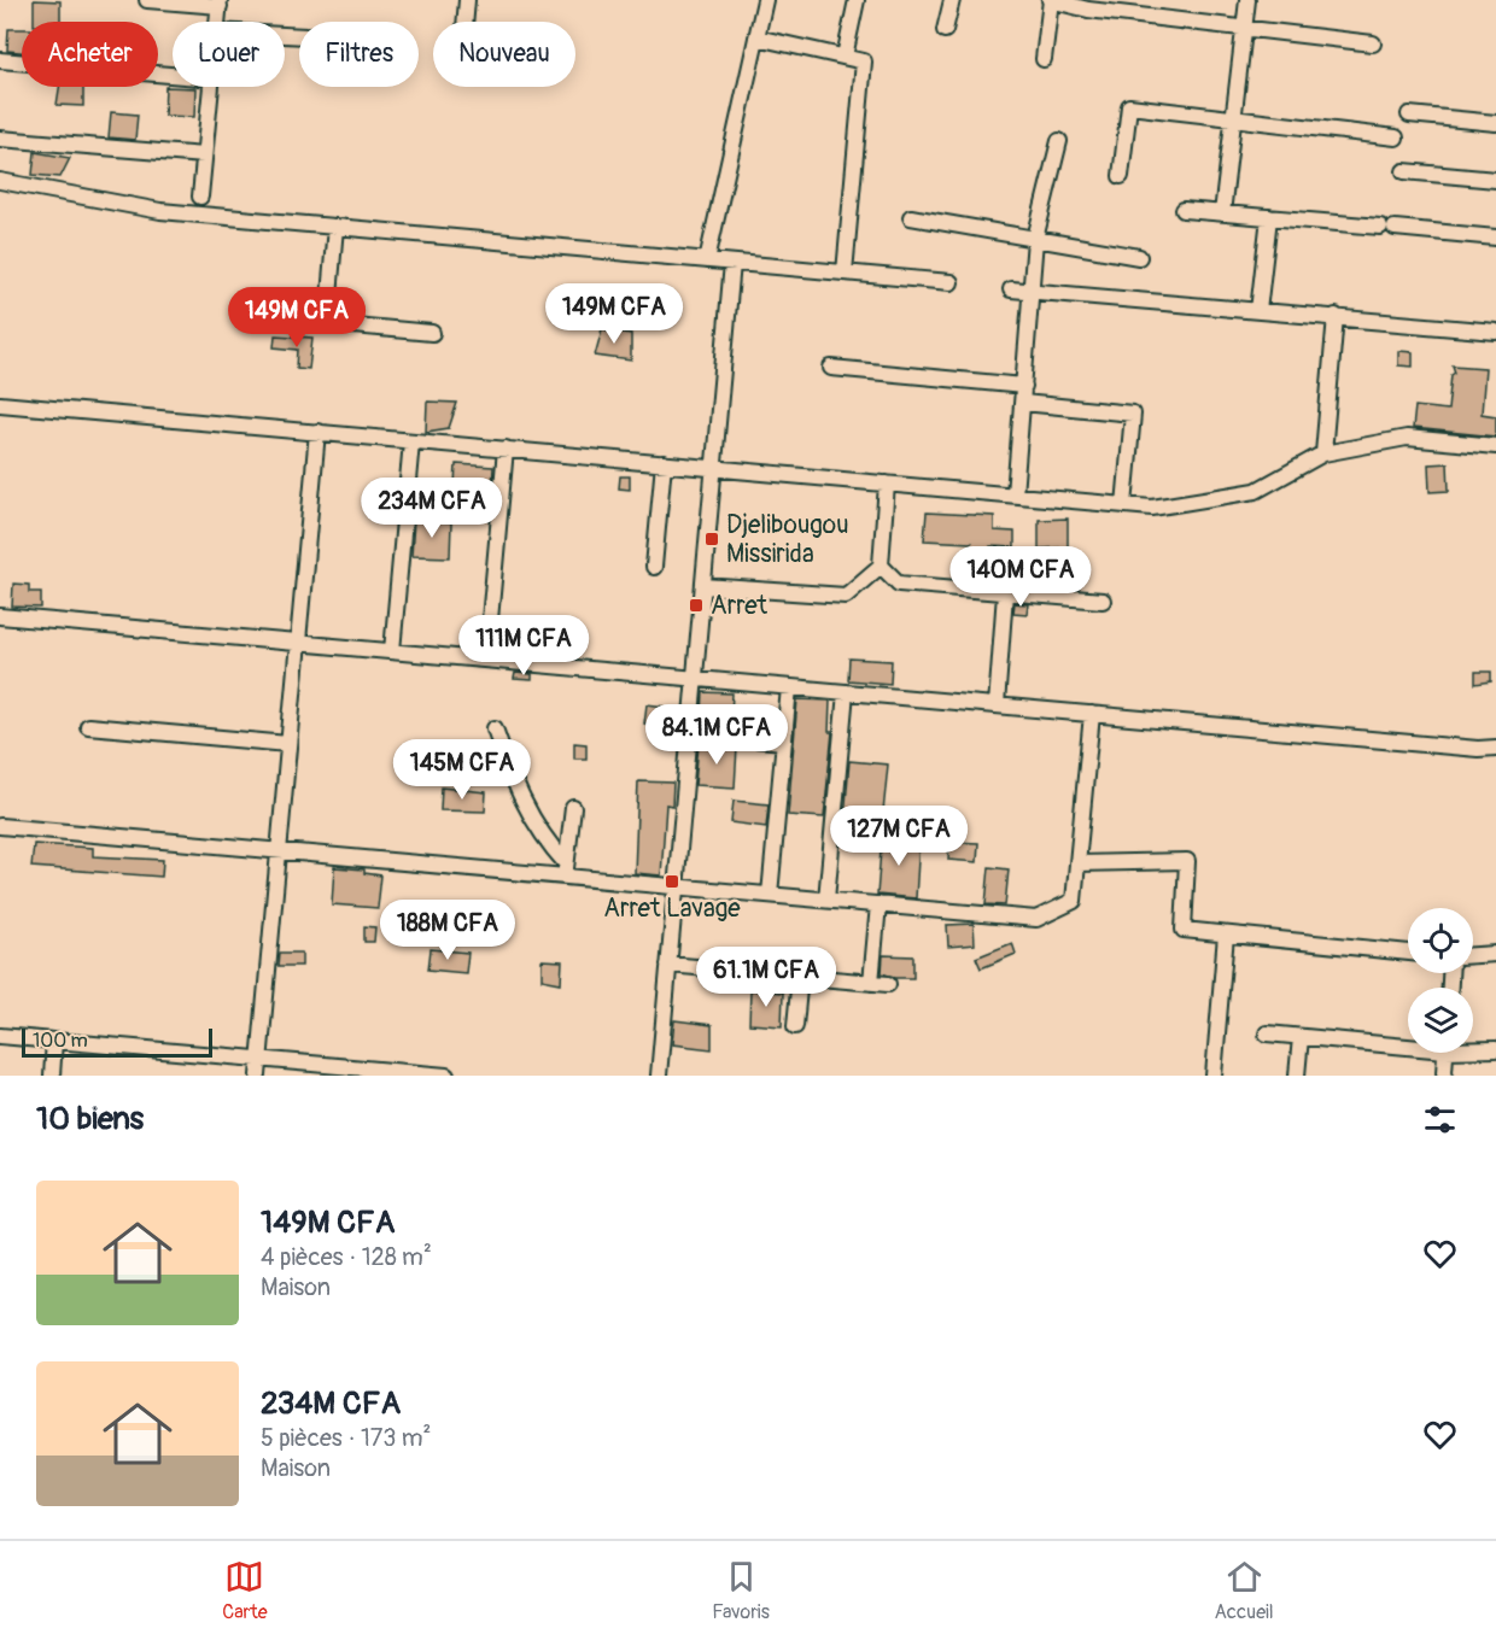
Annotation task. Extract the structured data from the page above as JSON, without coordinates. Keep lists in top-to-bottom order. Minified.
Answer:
{"places":{"transit":["Djelibougou Missirida","Arret","Arret Lavage"]},"scale_bar":"100 m","page":{"chip":["Acheter","Louer","Filtres","Nouveau"],"price":["149M CFA","149M CFA","234M CFA","140M CFA","111M CFA","84.1M CFA","145M CFA","127M CFA","188M CFA","61.1M CFA"],"scale":"100 m","heading":"10 biens","list":[{"name":"149M CFA","note":"4 pièces · 128 m² · Maison"},{"name":"234M CFA","note":"5 pièces · 173 m² · Maison"}],"tabs":["Carte","Favoris","Accueil"]}}
